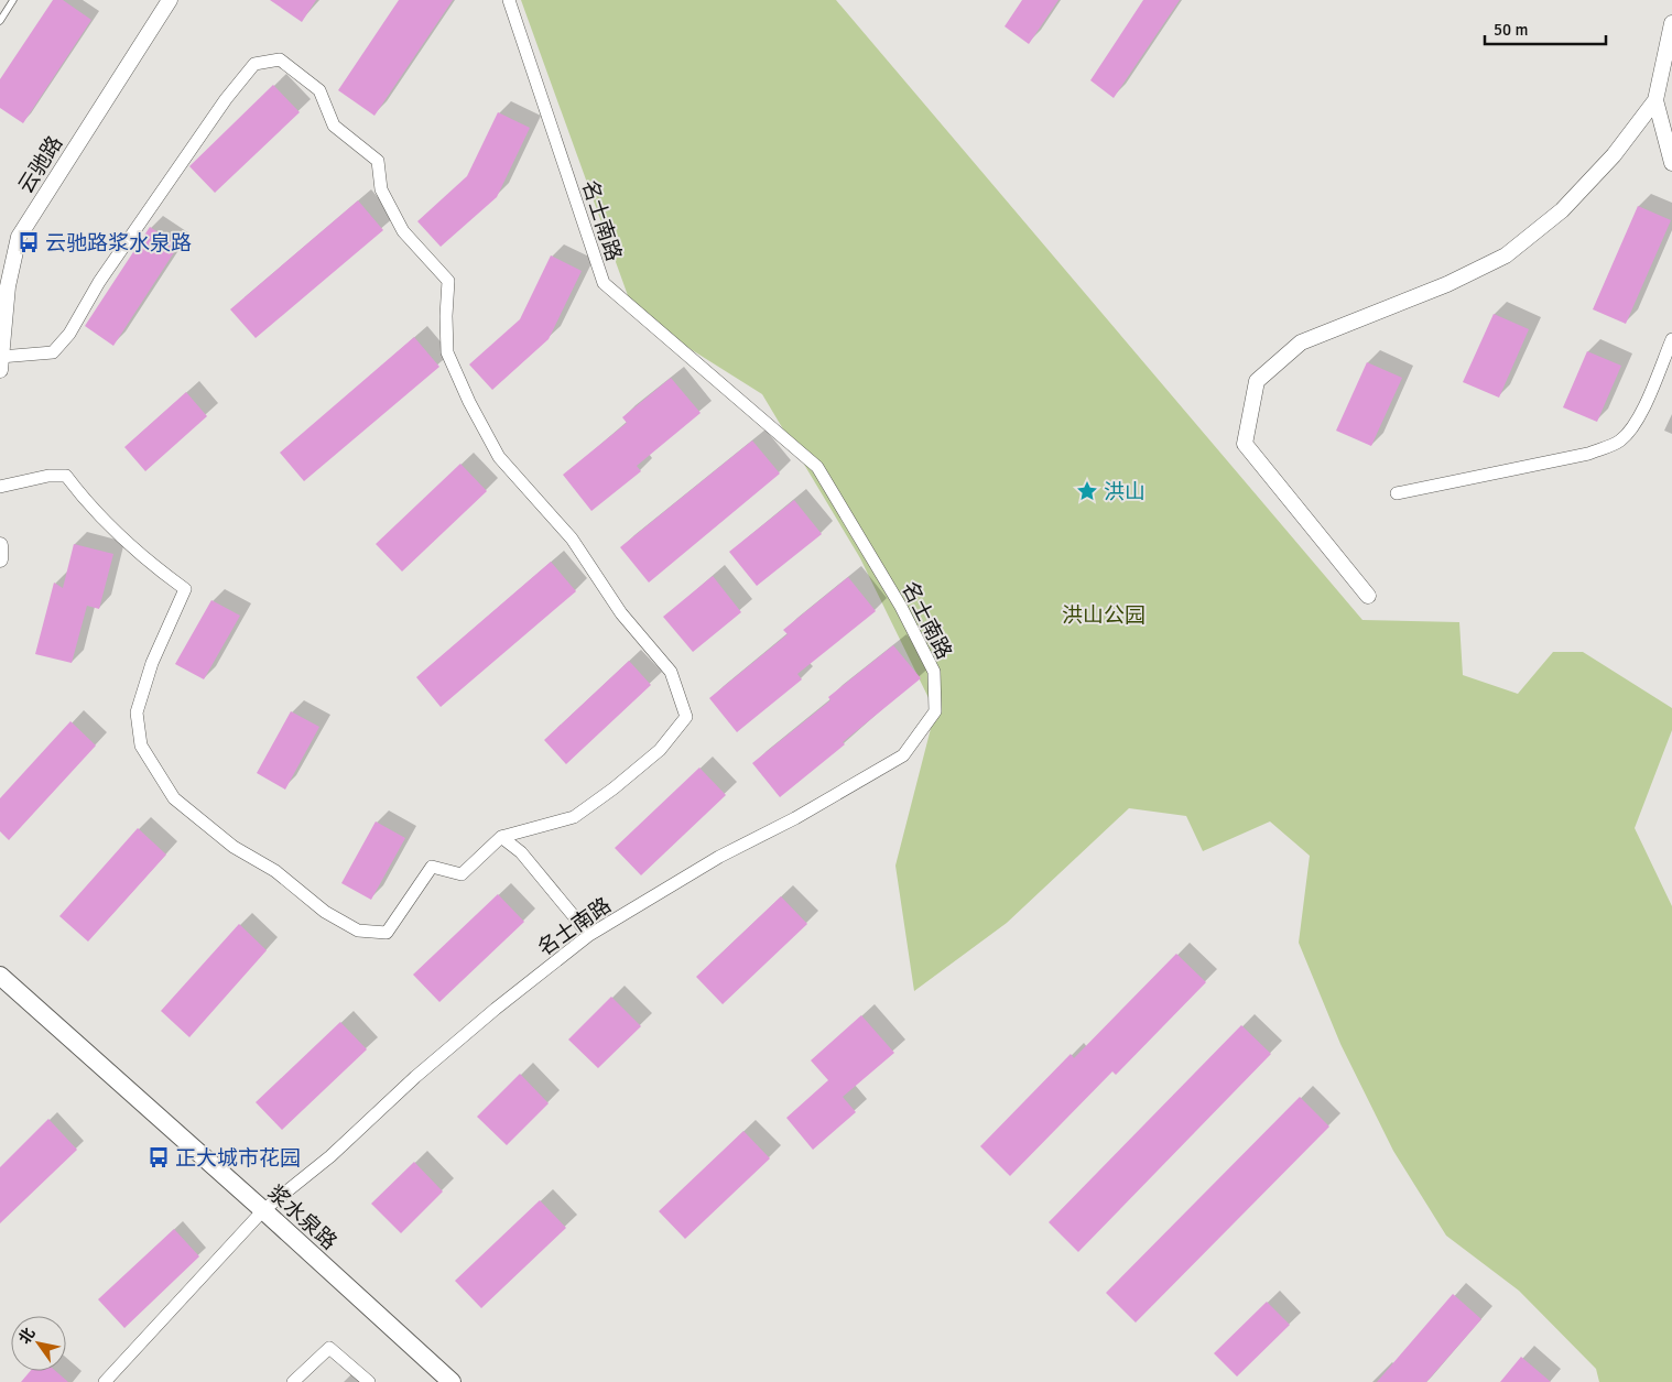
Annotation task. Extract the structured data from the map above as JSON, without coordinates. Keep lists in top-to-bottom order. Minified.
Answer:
{"streets":{"main road":["浆水泉路"],"street":["云驰路","名士南路"]},"crossings":[["名士南路","浆水泉路"]],"parks":["洪山公园"],"places":{"bus stop":["云驰路浆水泉路","正大城市花园"],"place":["洪山"]},"scale_bar":"50 m","north":"top left"}
